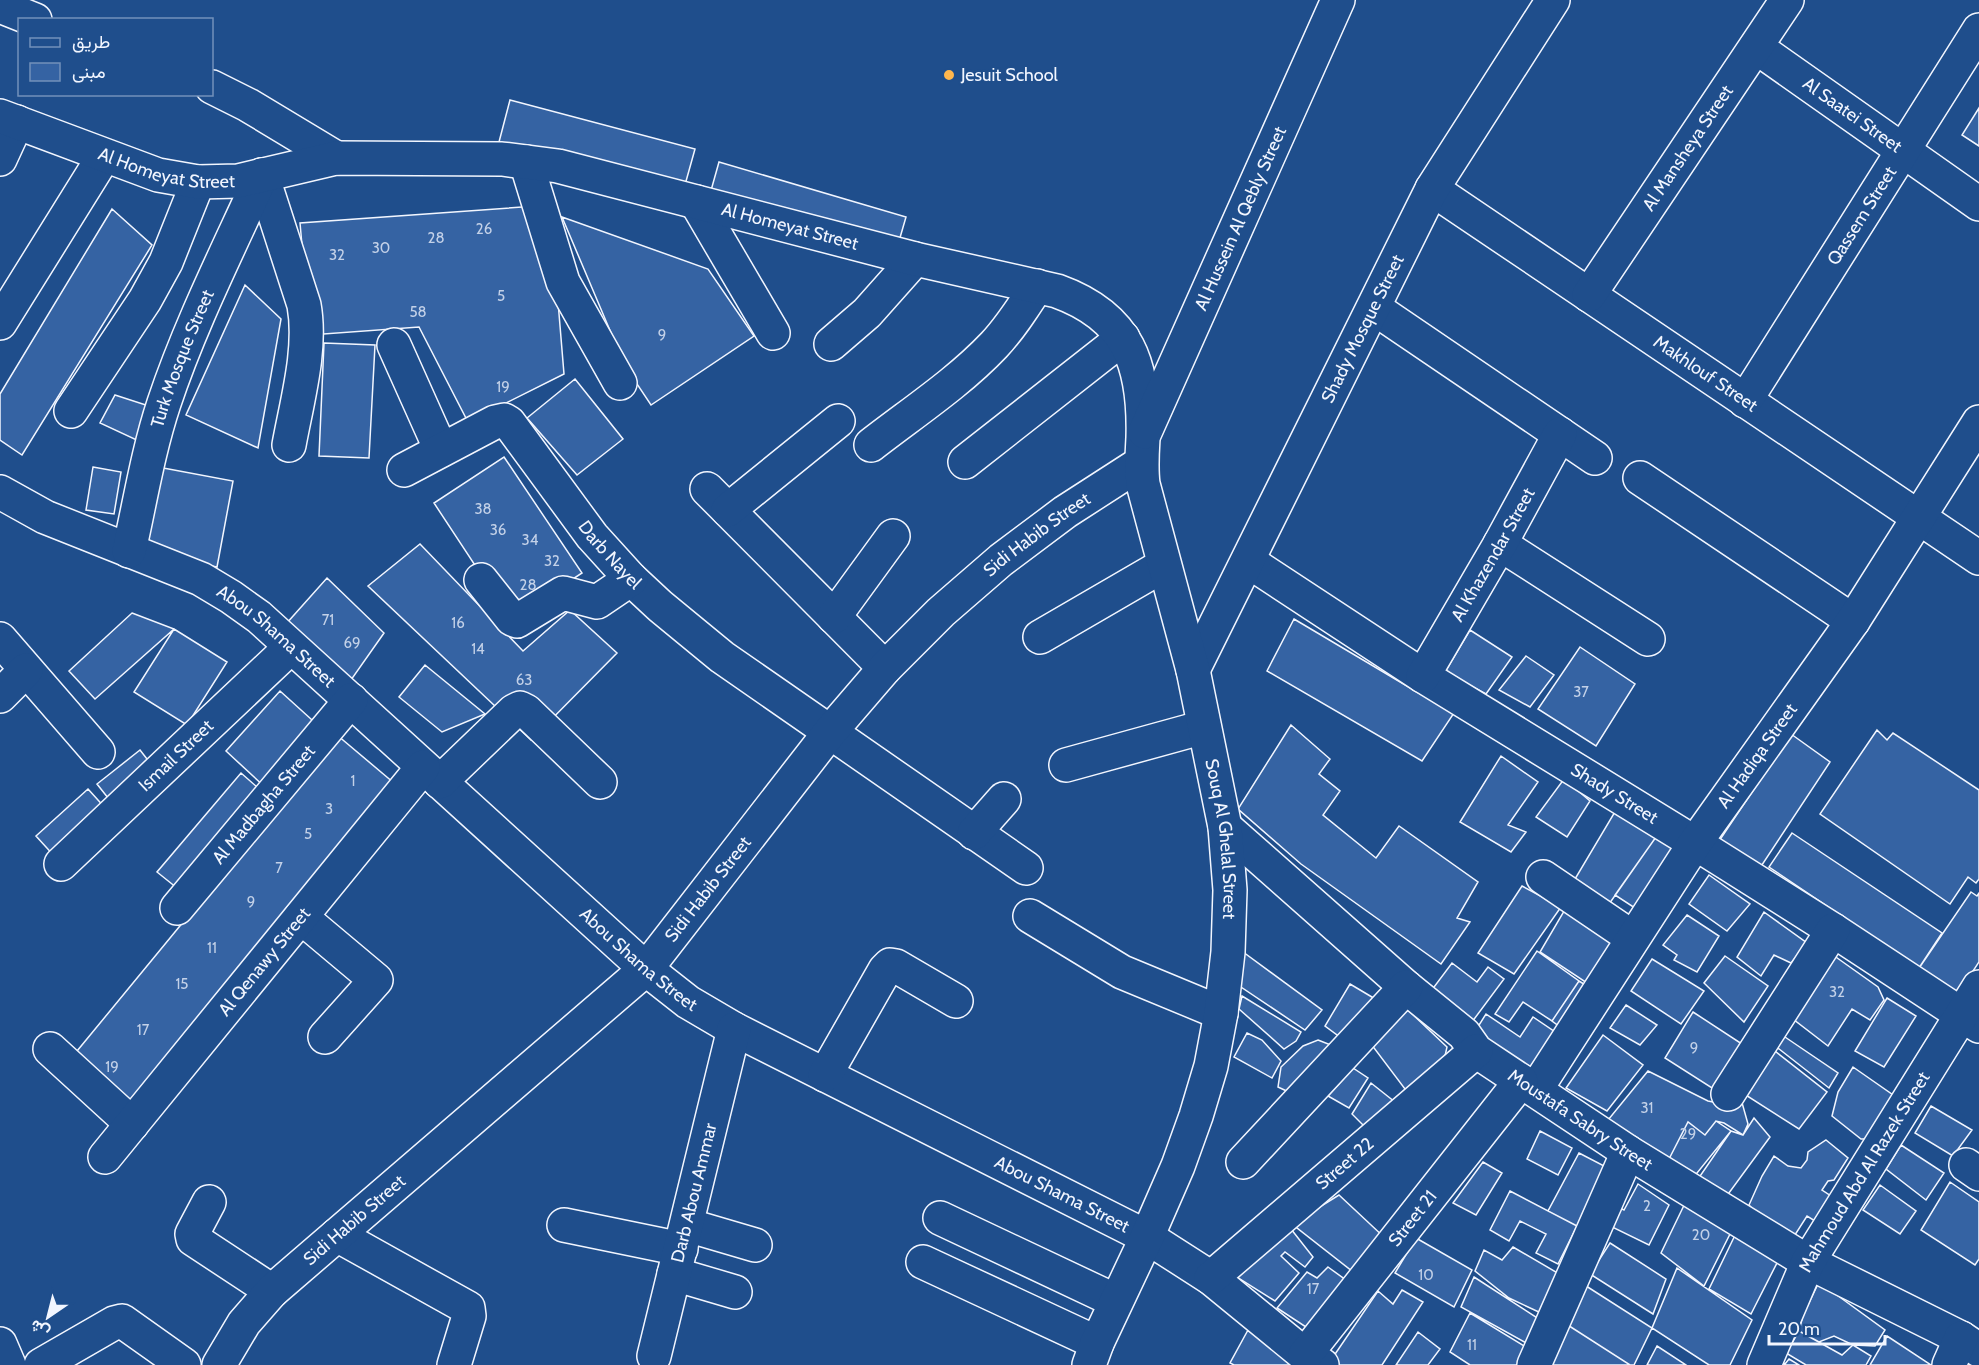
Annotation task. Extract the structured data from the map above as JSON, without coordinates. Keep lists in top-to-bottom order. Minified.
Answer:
{"streets":{"street":["Al Saatei Street","Al Mansheya Street","Al Homeyat Street","Qassem Street","Al Hussein Al Qebly Street","Shady Mosque Street","Turk Mosque Street","Makhlouf Street","Sidi Habib Street","Darb Nayel","Al Khazendar Street","Abou Shama Street","Ismail Street","Al Hadiqa Street","Shady Street","Al Madbagha Street","Souq Al Ghelal Street","Al Qenawy Street","Moustafa Sabry Street","Street 22","Mahmoud Abd Al Razek Street","Darb Abou Ammar","Street 21"]},"crossings":[["Al Saatei Street","Al Mansheya Street"],["Al Saatei Street","Qassem Street"],["Al Mansheya Street","Makhlouf Street"],["Al Homeyat Street","Al Hussein Al Qebly Street"],["Al Homeyat Street","Turk Mosque Street"],["Al Homeyat Street","Sidi Habib Street"],["Al Homeyat Street","Souq Al Ghelal Street"],["Qassem Street","Makhlouf Street"],["Al Hussein Al Qebly Street","Sidi Habib Street"],["Al Hussein Al Qebly Street","Souq Al Ghelal Street"],["Shady Mosque Street","Makhlouf Street"],["Shady Mosque Street","Shady Street"],["Shady Mosque Street","Souq Al Ghelal Street"],["Turk Mosque Street","Abou Shama Street"],["Makhlouf Street","Al Hadiqa Street"],["Sidi Habib Street","Darb Nayel"],["Sidi Habib Street","Abou Shama Street"],["Sidi Habib Street","Souq Al Ghelal Street"],["Al Khazendar Street","Shady Street"],["Abou Shama Street","Ismail Street"],["Abou Shama Street","Al Madbagha Street"],["Abou Shama Street","Souq Al Ghelal Street"],["Abou Shama Street","Al Qenawy Street"],["Abou Shama Street","Street 22"],["Abou Shama Street","Darb Abou Ammar"],["Abou Shama Street","Street 21"],["Al Hadiqa Street","Shady Street"],["Al Hadiqa Street","Moustafa Sabry Street"],["Al Hadiqa Street","Street 21"],["Shady Street","Mahmoud Abd Al Razek Street"],["Souq Al Ghelal Street","Moustafa Sabry Street"],["Moustafa Sabry Street","Street 22"],["Moustafa Sabry Street","Mahmoud Abd Al Razek Street"],["Moustafa Sabry Street","Street 21"]],"places":["Jesuit School"],"house_numbers":["26","28","30","32","5","58","9","19","38","36","34","32","28","71","16","69","14","63","37","1","3","5","7","9","11","15","32","17","9","19","31","29","2","20","10","17","11"],"legend":["طريق","مبنى"],"scale_bar":"20 m","north":"bottom left"}
